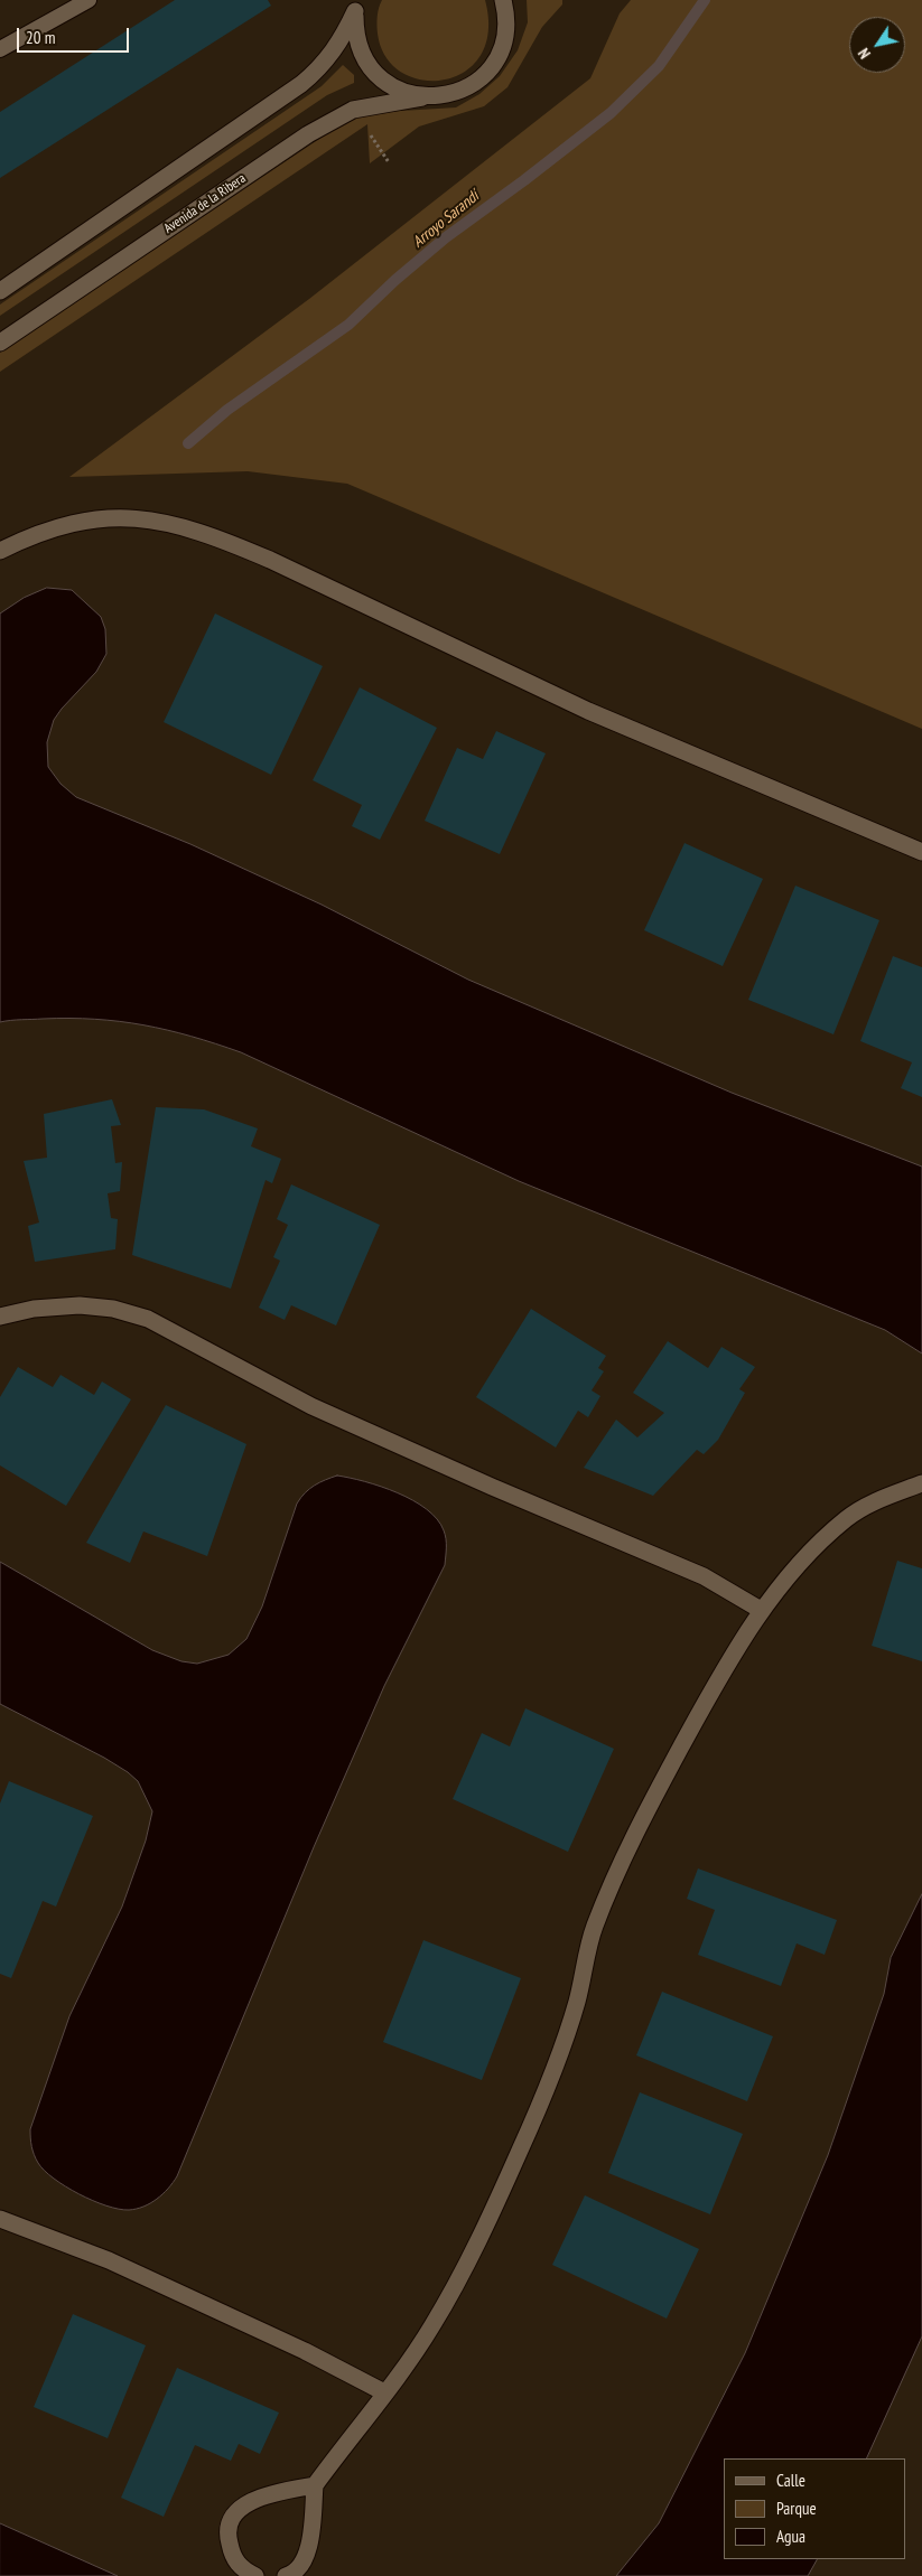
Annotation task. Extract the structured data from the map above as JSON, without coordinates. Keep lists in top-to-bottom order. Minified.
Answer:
{"streets":{"street":["Avenida de la Ribera"]},"water":["Arroyo Sarandí"],"legend":["Calle","Parque","Agua"],"scale_bar":"20 m","north":"bottom left"}
